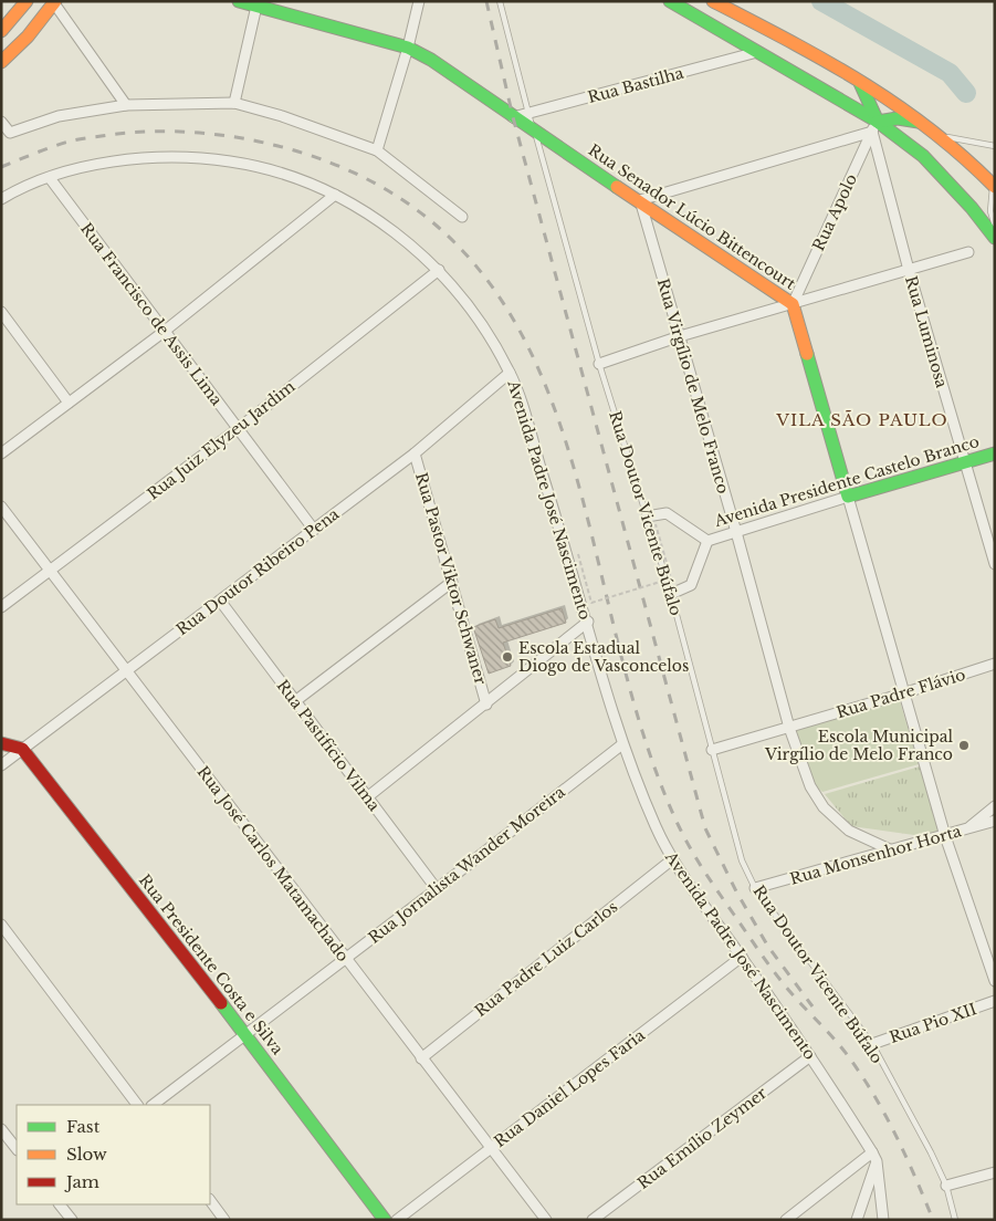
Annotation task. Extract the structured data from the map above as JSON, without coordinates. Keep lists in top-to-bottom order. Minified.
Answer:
{"streets":{"street":["Rua Bastilha","Rua Apolo","Rua Senador Lúcio Bittencourt","Rua Francisco de Assis Lima","Rua Luminosa","Rua Virgílio de Melo Franco","Rua Juiz Elyzeu Jardim","Avenida Presidente Castelo Branco","Avenida Padre José Nascimento","Rua Doutor Ribeiro Pena","Rua Pastor Viktor Schwaner","Rua Padre Flávio","Rua Pastifício Vilma","Rua Monsenhor Horta","Rua José Carlos Matamachado","Rua Jornalista Wander Moreira","Rua Padre Luiz Carlos","Rua Presidente Costa e Silva","Rua Pio XII","Rua Daniel Lopes Faria","Rua Emílio Zeymer"],"lane":["Rua Doutor Vicente Búfalo"]},"crossings":[["Rua Bastilha","Rua Senador Lúcio Bittencourt"],["Rua Bastilha","Rua Doutor Vicente Búfalo"],["Rua Apolo","Rua Senador Lúcio Bittencourt"],["Rua Apolo","Rua Luminosa"],["Rua Senador Lúcio Bittencourt","Rua Virgílio de Melo Franco"],["Rua Senador Lúcio Bittencourt","Avenida Presidente Castelo Branco"],["Rua Senador Lúcio Bittencourt","Rua Doutor Vicente Búfalo"],["Rua Senador Lúcio Bittencourt","Rua Padre Flávio"],["Rua Senador Lúcio Bittencourt","Rua Monsenhor Horta"],["Rua Francisco de Assis Lima","Rua Juiz Elyzeu Jardim"],["Rua Francisco de Assis Lima","Avenida Padre José Nascimento"],["Rua Francisco de Assis Lima","Rua Doutor Ribeiro Pena"],["Rua Luminosa","Avenida Presidente Castelo Branco"],["Rua Virgílio de Melo Franco","Avenida Presidente Castelo Branco"],["Rua Virgílio de Melo Franco","Rua Padre Flávio"],["Rua Virgílio de Melo Franco","Rua Monsenhor Horta"],["Rua Juiz Elyzeu Jardim","Avenida Padre José Nascimento"],["Rua Juiz Elyzeu Jardim","Rua José Carlos Matamachado"],["Avenida Padre José Nascimento","Rua Doutor Ribeiro Pena"],["Avenida Padre José Nascimento","Rua Jornalista Wander Moreira"],["Avenida Padre José Nascimento","Rua Padre Luiz Carlos"],["Avenida Padre José Nascimento","Rua Daniel Lopes Faria"],["Avenida Padre José Nascimento","Rua Emílio Zeymer"],["Rua Doutor Vicente Búfalo","Rua Padre Flávio"],["Rua Doutor Vicente Búfalo","Rua Monsenhor Horta"],["Rua Doutor Vicente Búfalo","Rua Pio XII"],["Rua Doutor Ribeiro Pena","Rua Pastor Viktor Schwaner"],["Rua Doutor Ribeiro Pena","Rua Pastifício Vilma"],["Rua Doutor Ribeiro Pena","Rua José Carlos Matamachado"],["Rua Doutor Ribeiro Pena","Rua Presidente Costa e Silva"],["Rua Pastifício Vilma","Rua Jornalista Wander Moreira"],["Rua José Carlos Matamachado","Rua Jornalista Wander Moreira"],["Rua José Carlos Matamachado","Rua Padre Luiz Carlos"],["Rua José Carlos Matamachado","Rua Daniel Lopes Faria"],["Rua Jornalista Wander Moreira","Rua Presidente Costa e Silva"]],"districts":["VILA SÃO PAULO"],"places":["Escola Estadual Diogo de Vasconcelos","Escola Municipal Virgílio de Melo Franco"],"legend":["Fast","Slow","Jam"]}
